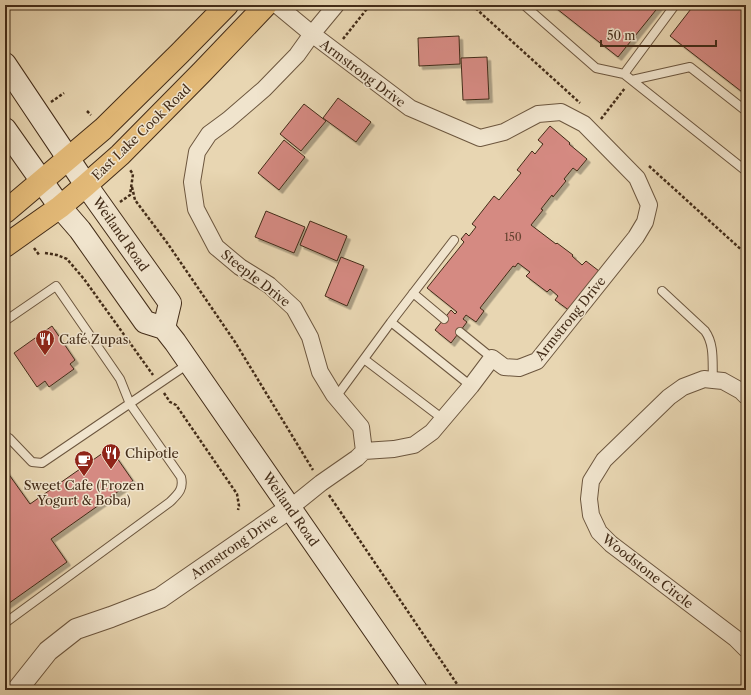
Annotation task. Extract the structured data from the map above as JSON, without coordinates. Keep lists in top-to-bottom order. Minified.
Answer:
{"streets":{"main road":["East Lake Cook Road","Weiland Road"],"street":["Armstrong Drive","Steeple Drive","Woodstone Circle"]},"crossings":[["Armstrong Drive","Weiland Road"],["Armstrong Drive","Steeple Drive"],["East Lake Cook Road","Weiland Road"]],"places":{"restaurant":["Café Zupas","Chipotle"],"cafe":["Sweet Cafe (Frozen Yogurt & Boba)"]},"house_numbers":["150"],"scale_bar":"50 m"}
